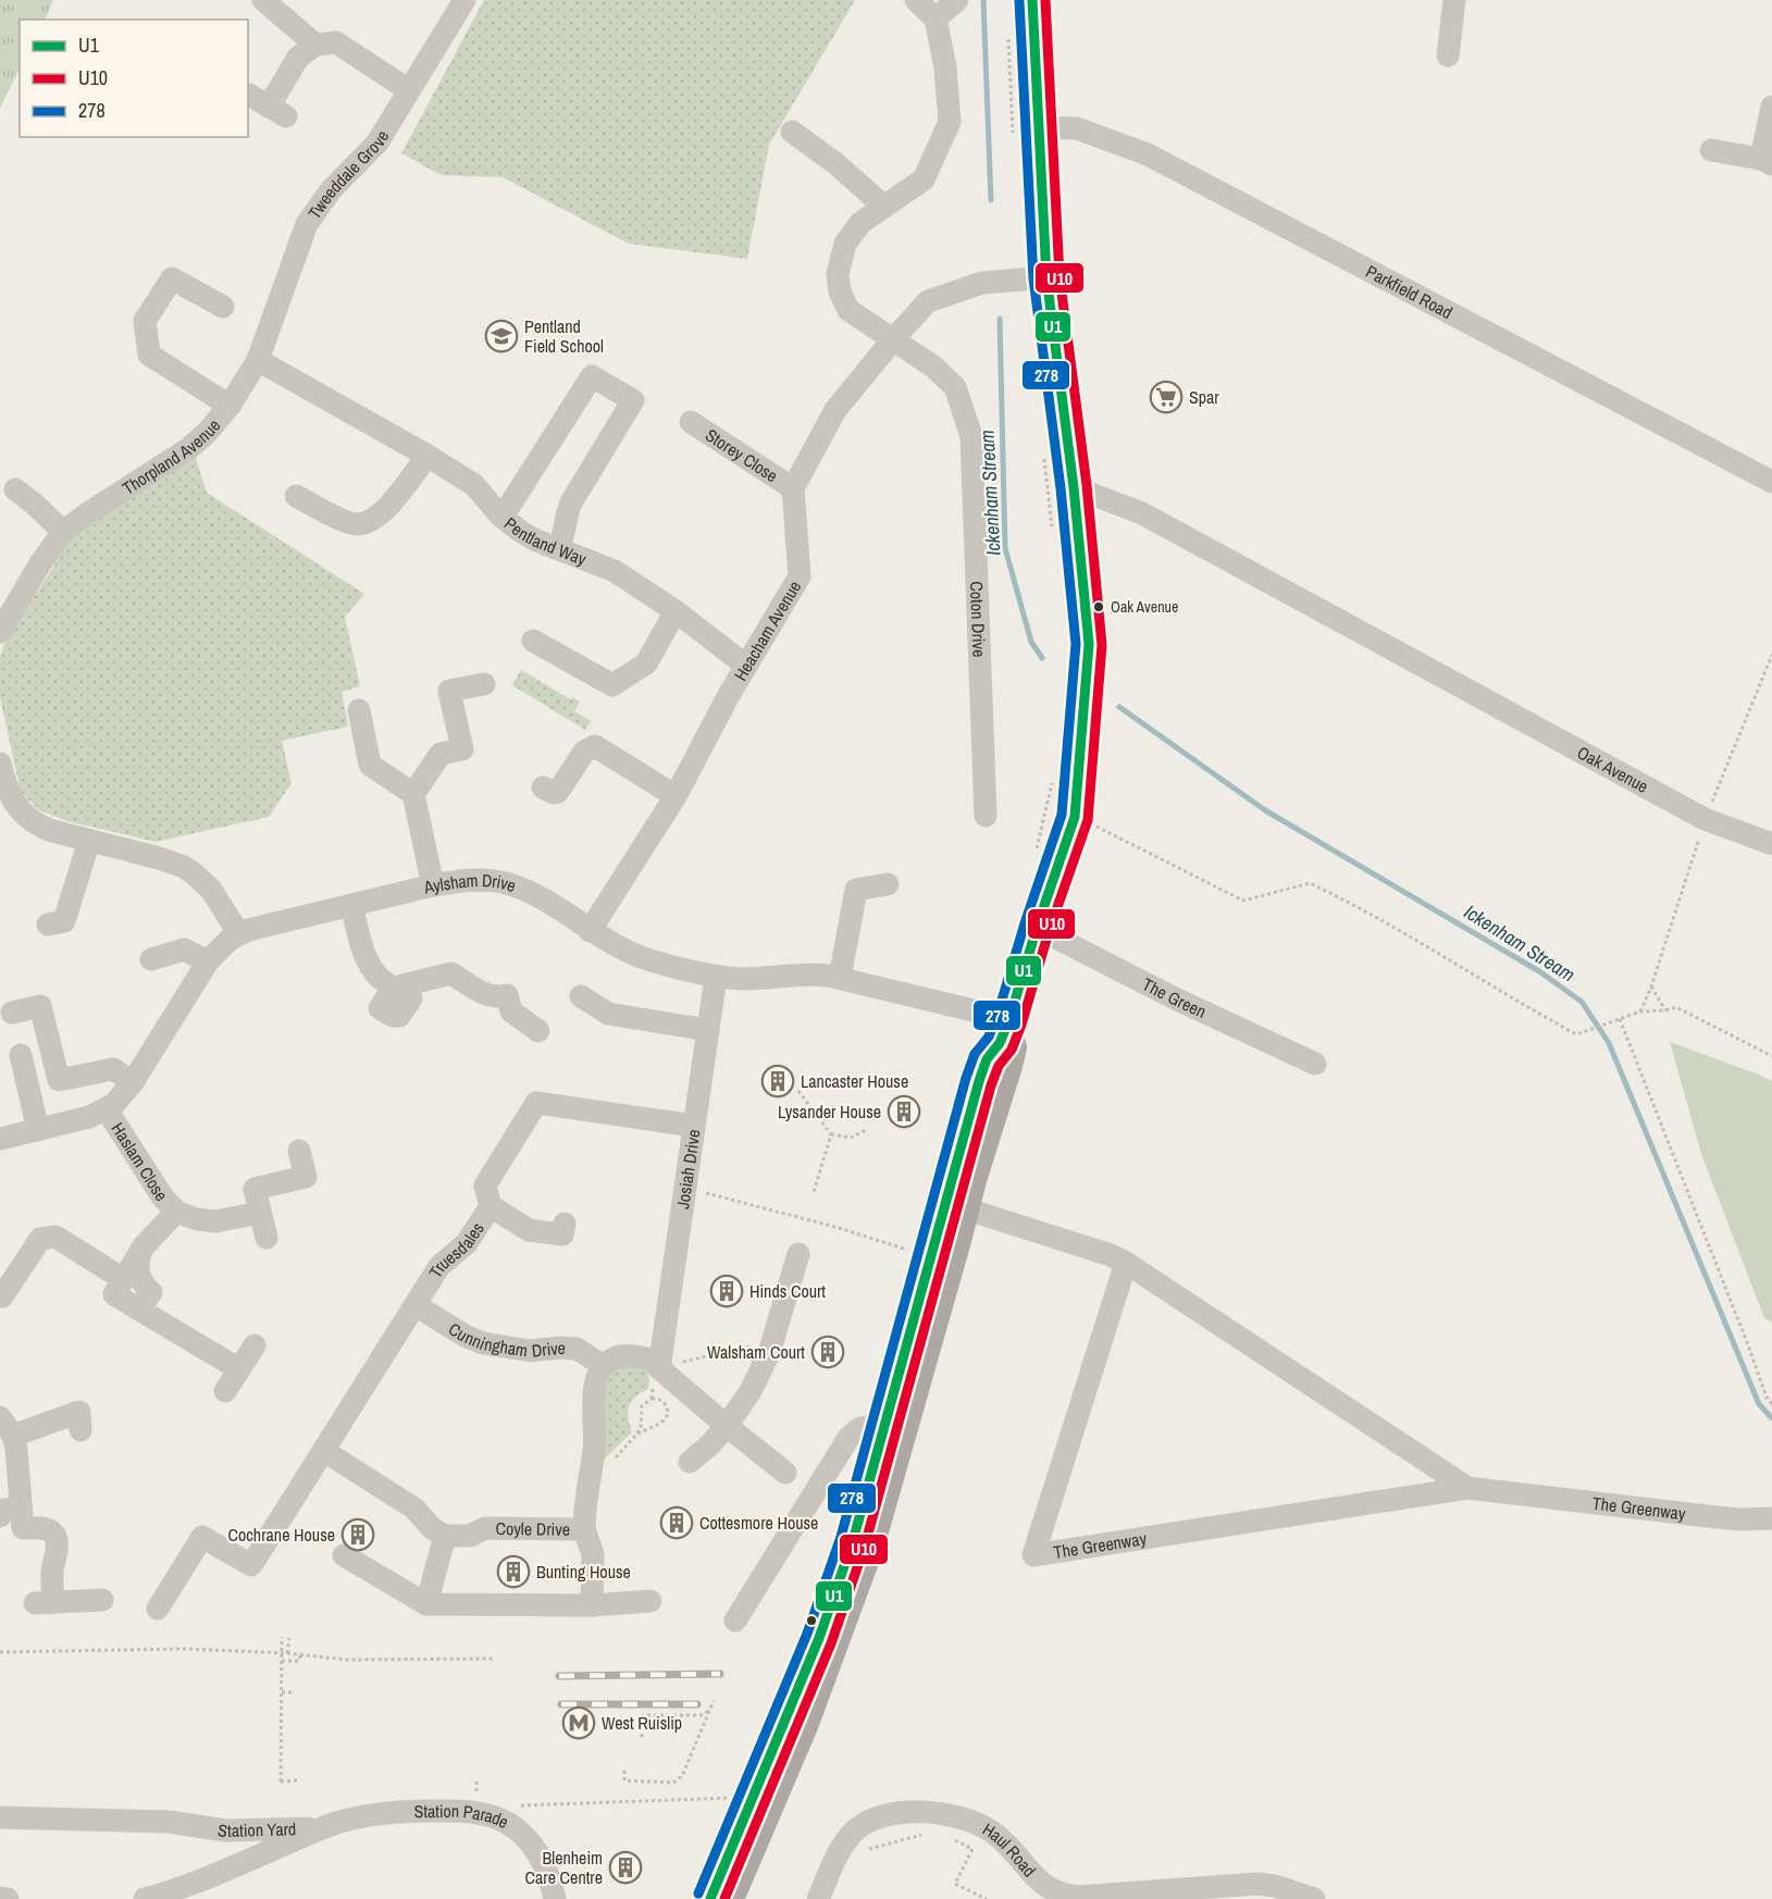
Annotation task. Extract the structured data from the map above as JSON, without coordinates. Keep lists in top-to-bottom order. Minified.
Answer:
{"streets":{"street":["Tweeddale Grove","Parkfield Road","Thorpland Avenue","Storey Close","Pentland Way","Coton Drive","Heacham Avenue","Oak Avenue","Aylsham Drive","The Green","Haslam Close","Josiah Drive","Truesdales","Cunningham Drive","The Greenway","Coyle Drive","Station Parade","Station Yard","Haul Road"]},"crossings":[["Tweeddale Grove","Thorpland Avenue"],["Tweeddale Grove","Pentland Way"],["Thorpland Avenue","Pentland Way"],["Storey Close","Heacham Avenue"],["Pentland Way","Heacham Avenue"],["Heacham Avenue","Aylsham Drive"],["Aylsham Drive","Haslam Close"],["Aylsham Drive","Josiah Drive"],["Josiah Drive","Truesdales"],["Truesdales","Cunningham Drive"],["Cunningham Drive","Coyle Drive"],["Station Parade","Station Yard"]],"water":["Ickenham Stream"],"places":{"school or university":["Pentland Field School"],"supermarket":["Spar"],"other":["Oak Avenue"],"building":["Lancaster House","Lysander House","Hinds Court","Walsham Court","Cottesmore House","Cochrane House","Bunting House","Blenheim Care Centre"],"metro station":["West Ruislip"]},"lines":["transit line U1","transit line U10","transit line 278"],"legend":["U1","U10","278"]}
